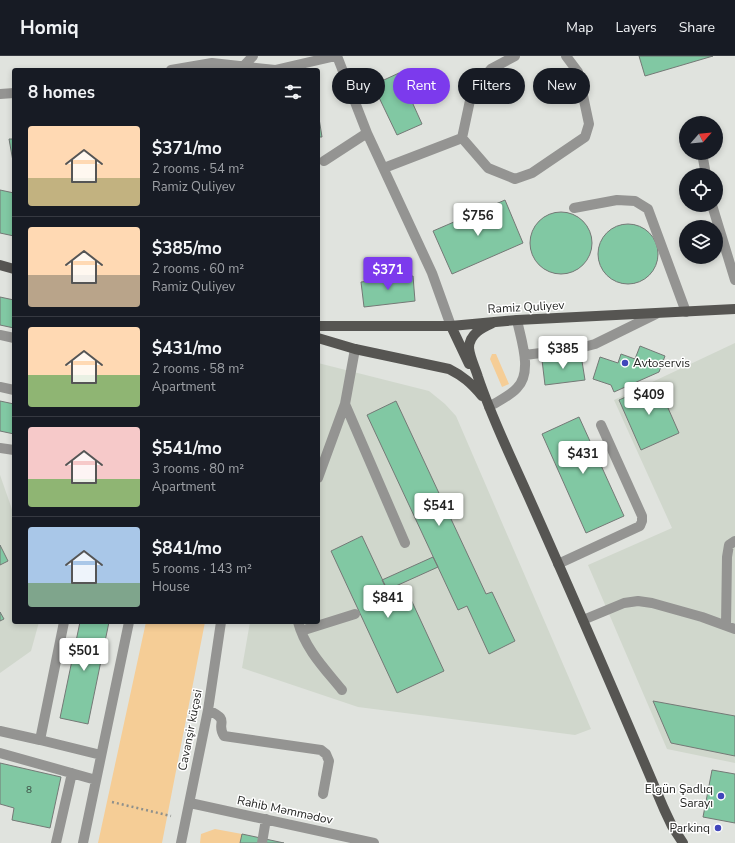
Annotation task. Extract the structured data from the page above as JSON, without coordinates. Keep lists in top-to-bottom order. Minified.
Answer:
{"streets":{"main road":["Ramiz Quliyev"],"street":["Cavanşir küçəsi","Rahib Məmmədov"]},"crossings":[["Cavanşir küçəsi","Rahib Məmmədov"]],"places":["Avtoservis","Elgün Şadlıq Sarayı","Parkinq"],"house_numbers":["8"],"north":"top right","page":{"header":"Homiq","nav":["Map","Layers","Share"],"chip":["Buy","Rent","Filters","New"],"heading":"8 homes","list":[{"name":"$371/mo","note":"2 rooms · 54 m² · Ramiz Quliyev"},{"name":"$385/mo","note":"2 rooms · 60 m² · Ramiz Quliyev"},{"name":"$431/mo","note":"2 rooms · 58 m² · Apartment"},{"name":"$541/mo","note":"3 rooms · 80 m² · Apartment"},{"name":"$841/mo","note":"5 rooms · 143 m² · House"}],"price":["$756","$371","$385","$409","$431","$541","$841","$501"]}}
